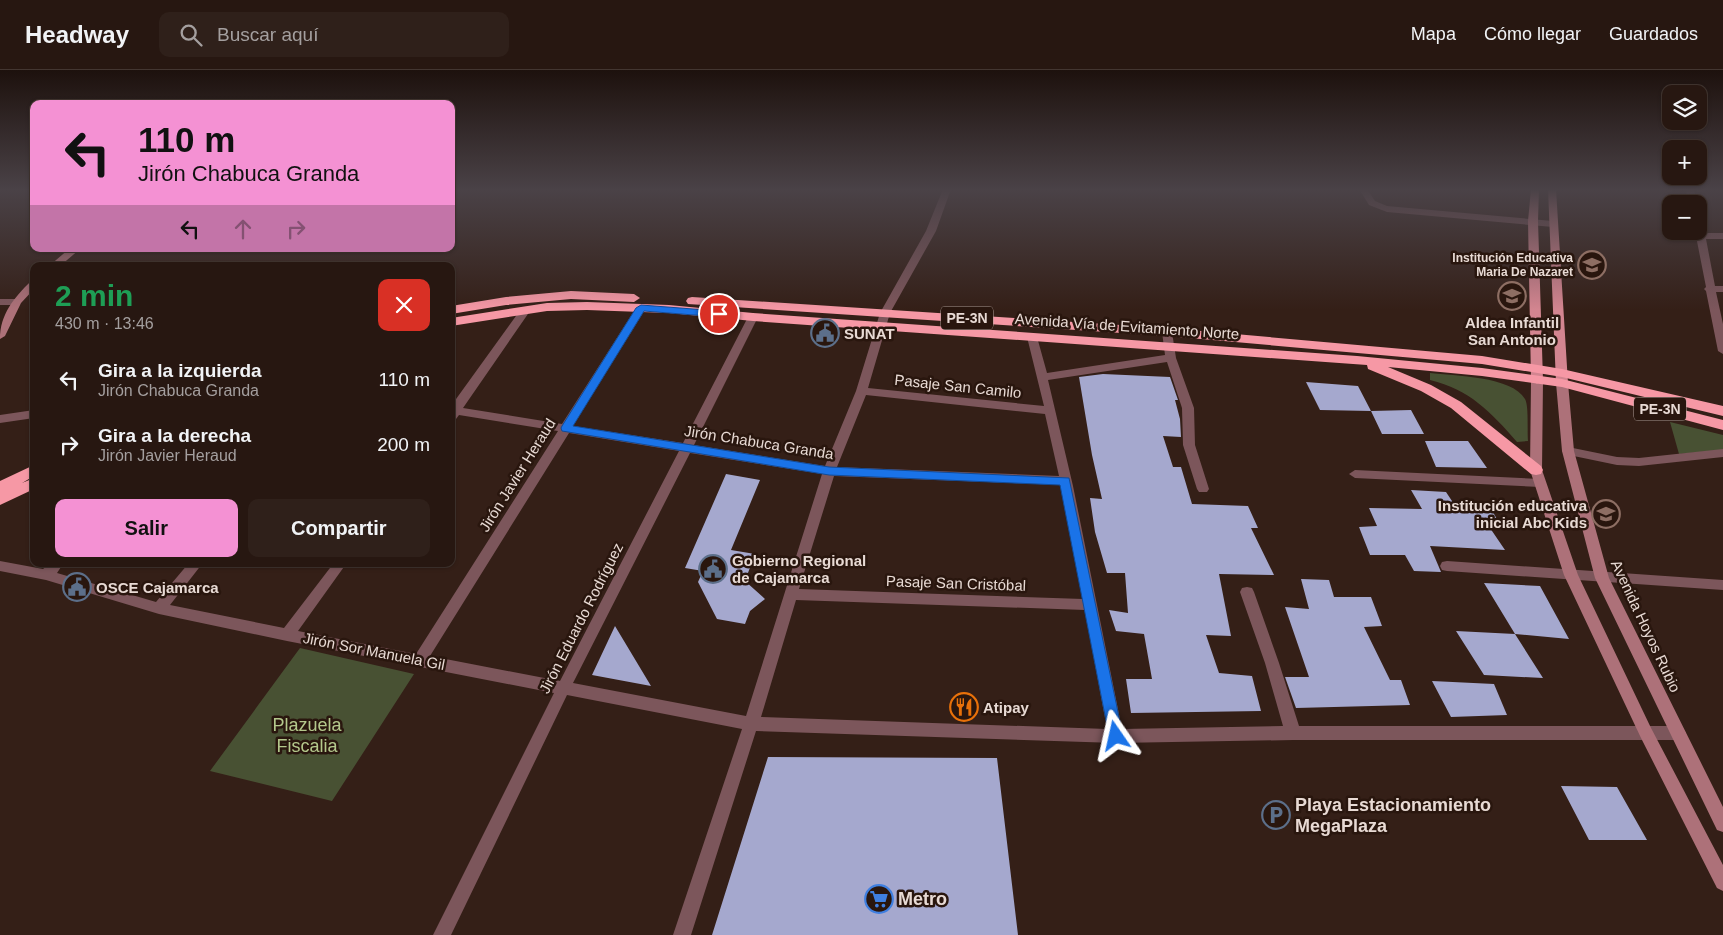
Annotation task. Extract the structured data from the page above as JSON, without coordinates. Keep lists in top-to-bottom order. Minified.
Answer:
{"streets":{"highway":["PE-3N","Avenida Vía de Evitamiento Norte"],"main road":["Avenida Hoyos Rubio"],"street":["Pasaje San Camilo","Jirón Chabuca Granda","Jirón Javier Heraud","Pasaje San Cristóbal","Jirón Eduardo Rodríguez","Jirón Sor Manuela Gil"]},"crossings":[["PE-3N","Avenida Vía de Evitamiento Norte"],["PE-3N","Avenida Hoyos Rubio"],["Avenida Vía de Evitamiento Norte","Jirón Javier Heraud"],["Avenida Vía de Evitamiento Norte","Jirón Eduardo Rodríguez"],["Avenida Vía de Evitamiento Norte","Avenida Hoyos Rubio"],["Jirón Chabuca Granda","Jirón Javier Heraud"],["Jirón Chabuca Granda","Jirón Eduardo Rodríguez"],["Jirón Javier Heraud","Jirón Sor Manuela Gil"],["Jirón Eduardo Rodríguez","Jirón Sor Manuela Gil"]],"parks":["Plazuela Fiscalia"],"places":{"school or university":["Institución Educativa Maria De Nazaret","Aldea Infantil San Antonio","Institución educativa inicial Abc Kids"],"public building":["SUNAT","Gobierno Regional de Cajamarca","OSCE Cajamarca"],"restaurant":["Atipay"],"parking":["Playa Estacionamiento MegaPlaza"],"supermarket":["Metro"]},"page":{"header":"Headway","search":"Buscar aquí","nav":["Mapa","Cómo llegar","Guardados"],"map_buttons":["+","−"],"turn":["110 m","Jirón Chabuca Granda"],"heading":["2 min","430 m · 13:46"],"list":[{"name":"Gira a la izquierda","note":"Jirón Chabuca Granda","value":"110 m"},{"name":"Gira a la derecha","note":"Jirón Javier Heraud","value":"200 m"}],"buttons":["Salir","Compartir"]}}
